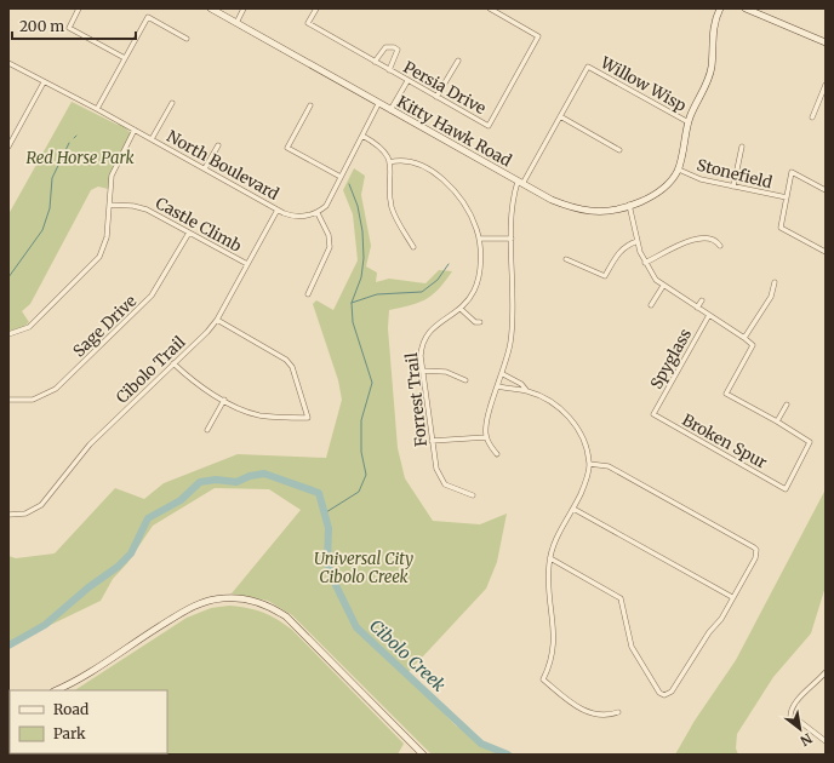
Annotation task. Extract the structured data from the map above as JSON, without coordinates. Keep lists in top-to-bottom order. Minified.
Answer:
{"streets":{"street":["Willow Wisp","Persia Drive","Kitty Hawk Road","North Boulevard","Stonefield","Castle Climb","Sage Drive","Spyglass","Cibolo Trail","Forrest Trail","Broken Spur"]},"crossings":[["North Boulevard","Cibolo Trail"],["Castle Climb","Sage Drive"],["Castle Climb","Cibolo Trail"],["Spyglass","Broken Spur"]],"water":["Cibolo Creek"],"parks":["Red Horse Park","Universal City Cibolo Creek"],"legend":["Road","Park"],"scale_bar":"200 m","north":"bottom right"}
